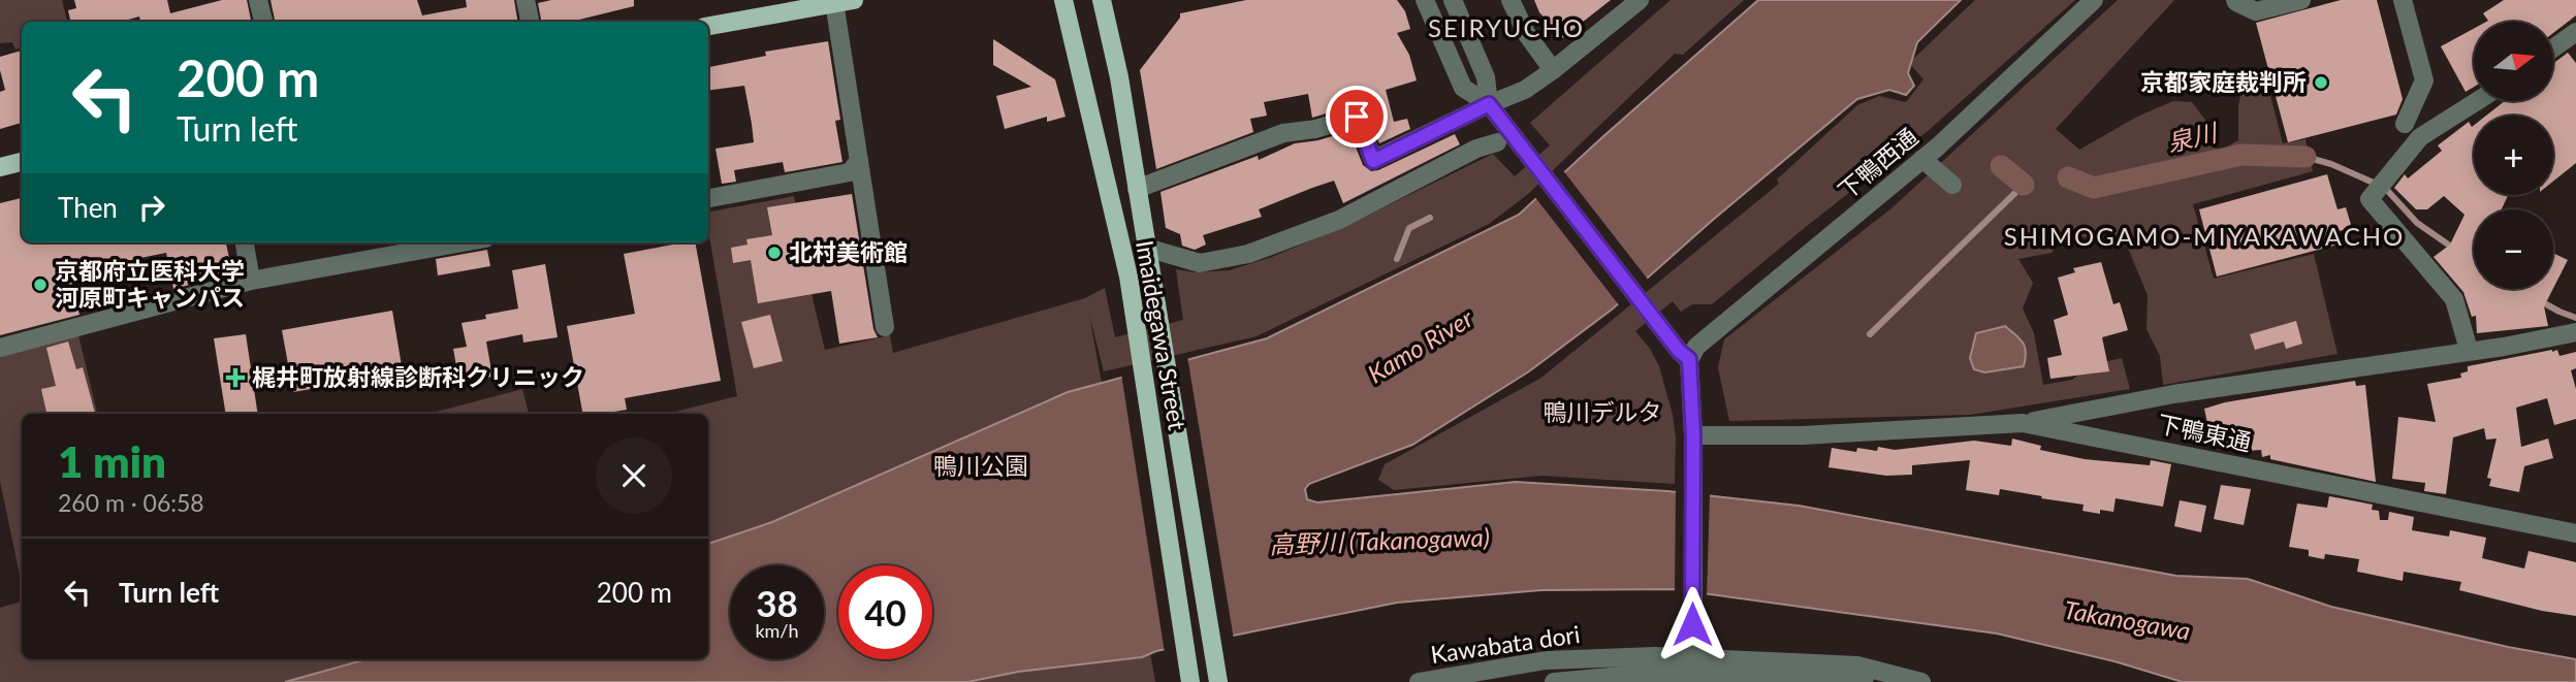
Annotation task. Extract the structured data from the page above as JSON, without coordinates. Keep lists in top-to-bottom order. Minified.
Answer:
{"streets":{"main road":["Imaidegawa Street"],"street":["下鴨西通","下鴨東通","Kawabata dori"]},"districts":["SEIRYUCHO","SHIMOGAMO-MIYAKAWACHO"],"water":["泉川","Kamo River","高野川 (Takanogawa)","Takanogawa"],"parks":["鴨川デルタ","鴨川公園"],"places":{"other":["京都家庭裁判所","北村美術館","京都府立医科大学 河原町キャンパス"],"health":["梶井町放射線診断科クリニック"]},"north":"right","page":{"map_buttons":["+","−"],"turn":["200 m","Turn left"],"then":"Then","heading":["1 min","260 m · 06:58"],"list":[{"name":"Turn left","value":"200 m"}],"speed":"38 km/h","limit":"40"}}
